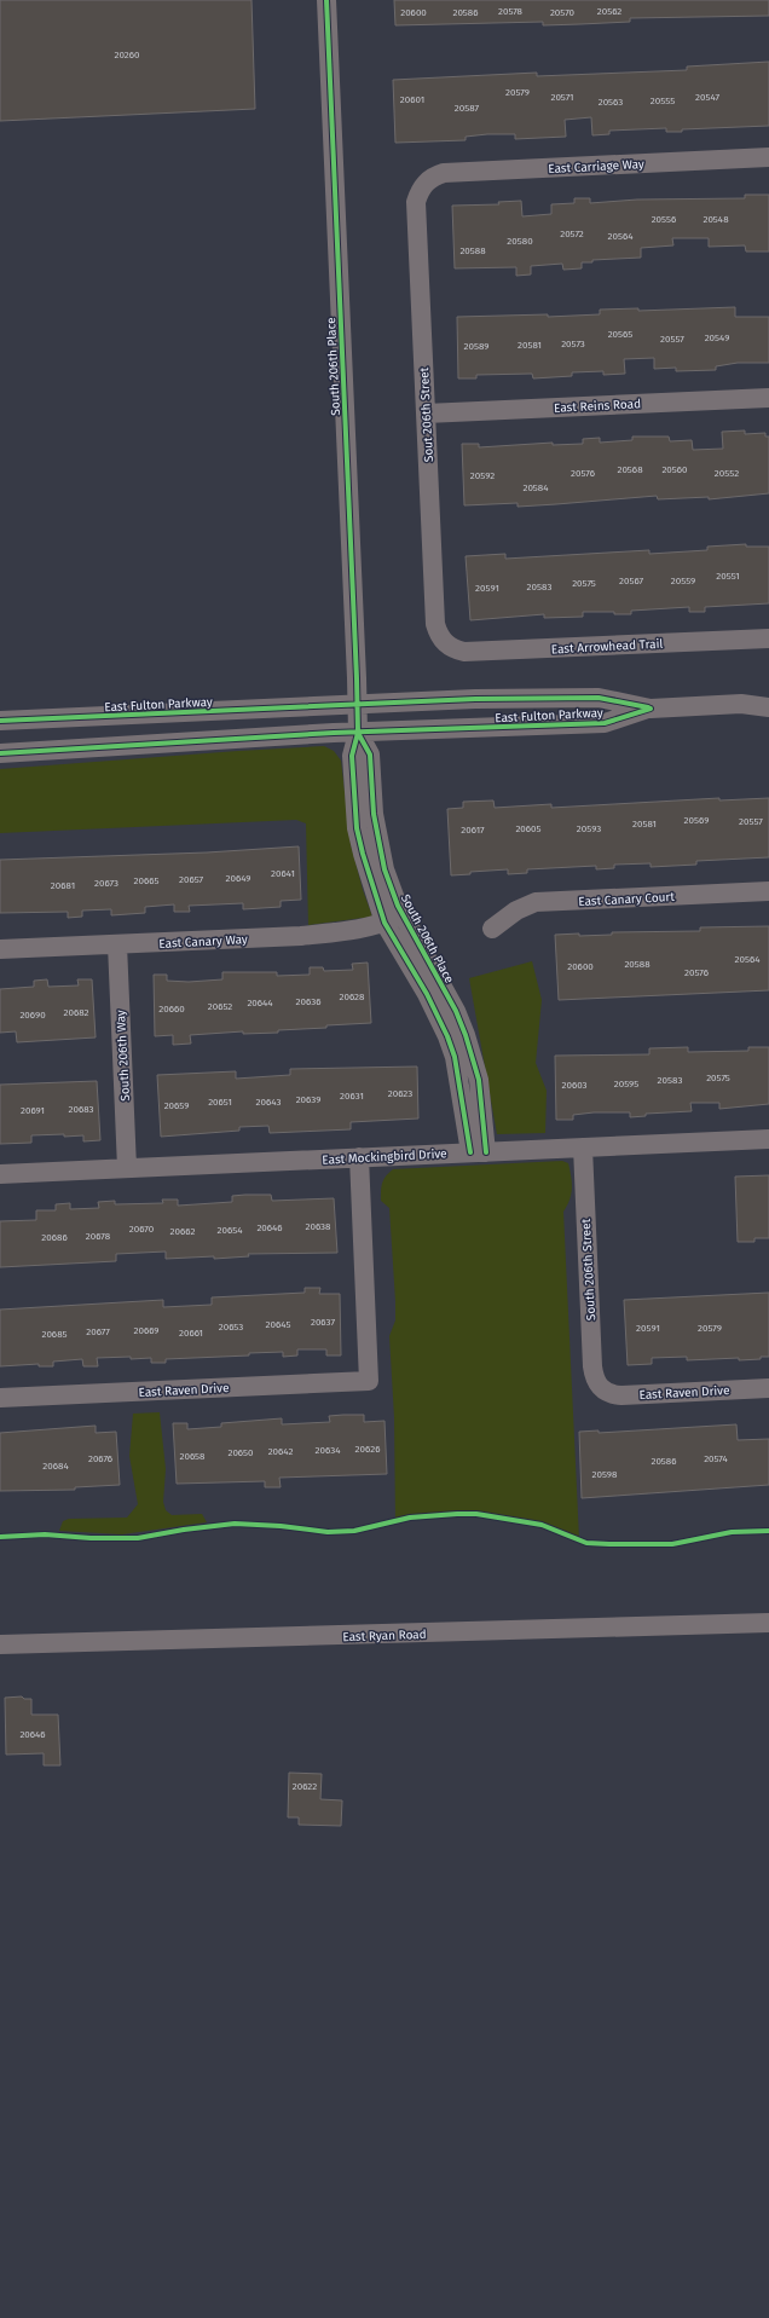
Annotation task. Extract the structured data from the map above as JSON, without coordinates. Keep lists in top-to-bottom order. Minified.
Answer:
{"streets":{"street":["East Carriage Way","South 206th Place","East Reins Road","Sout 206th Street","East Arrowhead Trail","East Fulton Parkway","East Canary Court","East Canary Way","South 206th Way","East Mockingbird Drive","South 206th Street","East Raven Drive","East Ryan Road"]},"crossings":[["East Carriage Way","Sout 206th Street"],["South 206th Place","East Fulton Parkway"],["South 206th Place","East Canary Way"],["South 206th Place","East Mockingbird Drive"],["East Reins Road","Sout 206th Street"],["Sout 206th Street","East Arrowhead Trail"],["East Canary Way","South 206th Way"],["South 206th Way","East Mockingbird Drive"],["East Mockingbird Drive","South 206th Street"],["East Mockingbird Drive","East Raven Drive"],["South 206th Street","East Raven Drive"]],"house_numbers":["20578","20562","20600","20586","20570","20260","20579","20571","20547","20601","20555","20563","20587","20556","20548","20572","20564","20580","20588","20565","20549","20557","20573","20581","20589","20568","20560","20576","20552","20592","20584","20551","20567","20559","20575","20583","20591","20569","20557","20581","20605","20593","20617","20641","20649","20657","20665","20673","20681","20564","20588","20600","20576","20628","20636","20644","20652","20660","20682","20690","20575","20583","20595","20603","20623","20631","20639","20651","20643","20659","20683","20691","20638","20646","20670","20654","20662","20678","20686","20637","20645","20653","20591","20579","20669","20677","20661","20685","20626","20634","20642","20650","20658","20676","20574","20586","20684","20598","20646","20622"]}
